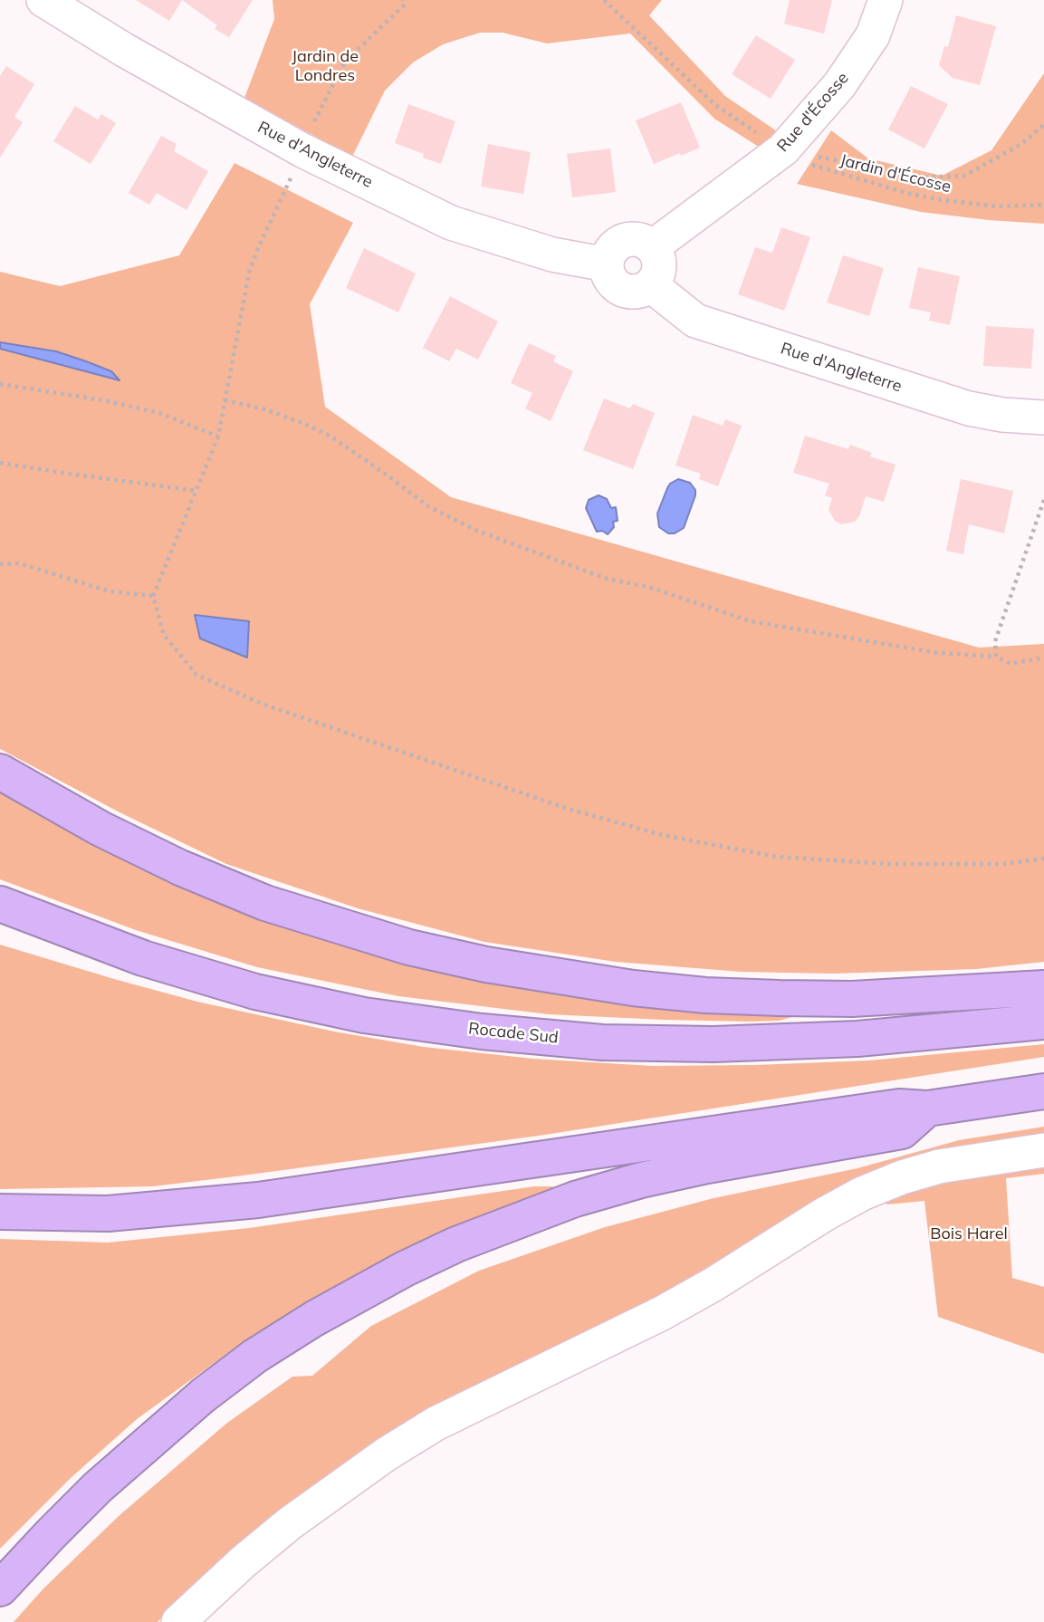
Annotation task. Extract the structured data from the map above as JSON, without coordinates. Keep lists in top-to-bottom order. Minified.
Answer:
{"streets":{"highway":["Rocade Sud"],"street":["Rue d'Écosse","Rue d'Angleterre"],"path":["Jardin d'Écosse"]},"crossings":[["Rue d'Écosse","Rue d'Angleterre"],["Rue d'Écosse","Jardin d'Écosse"]],"parks":["Jardin de Londres","Bois Harel"]}
